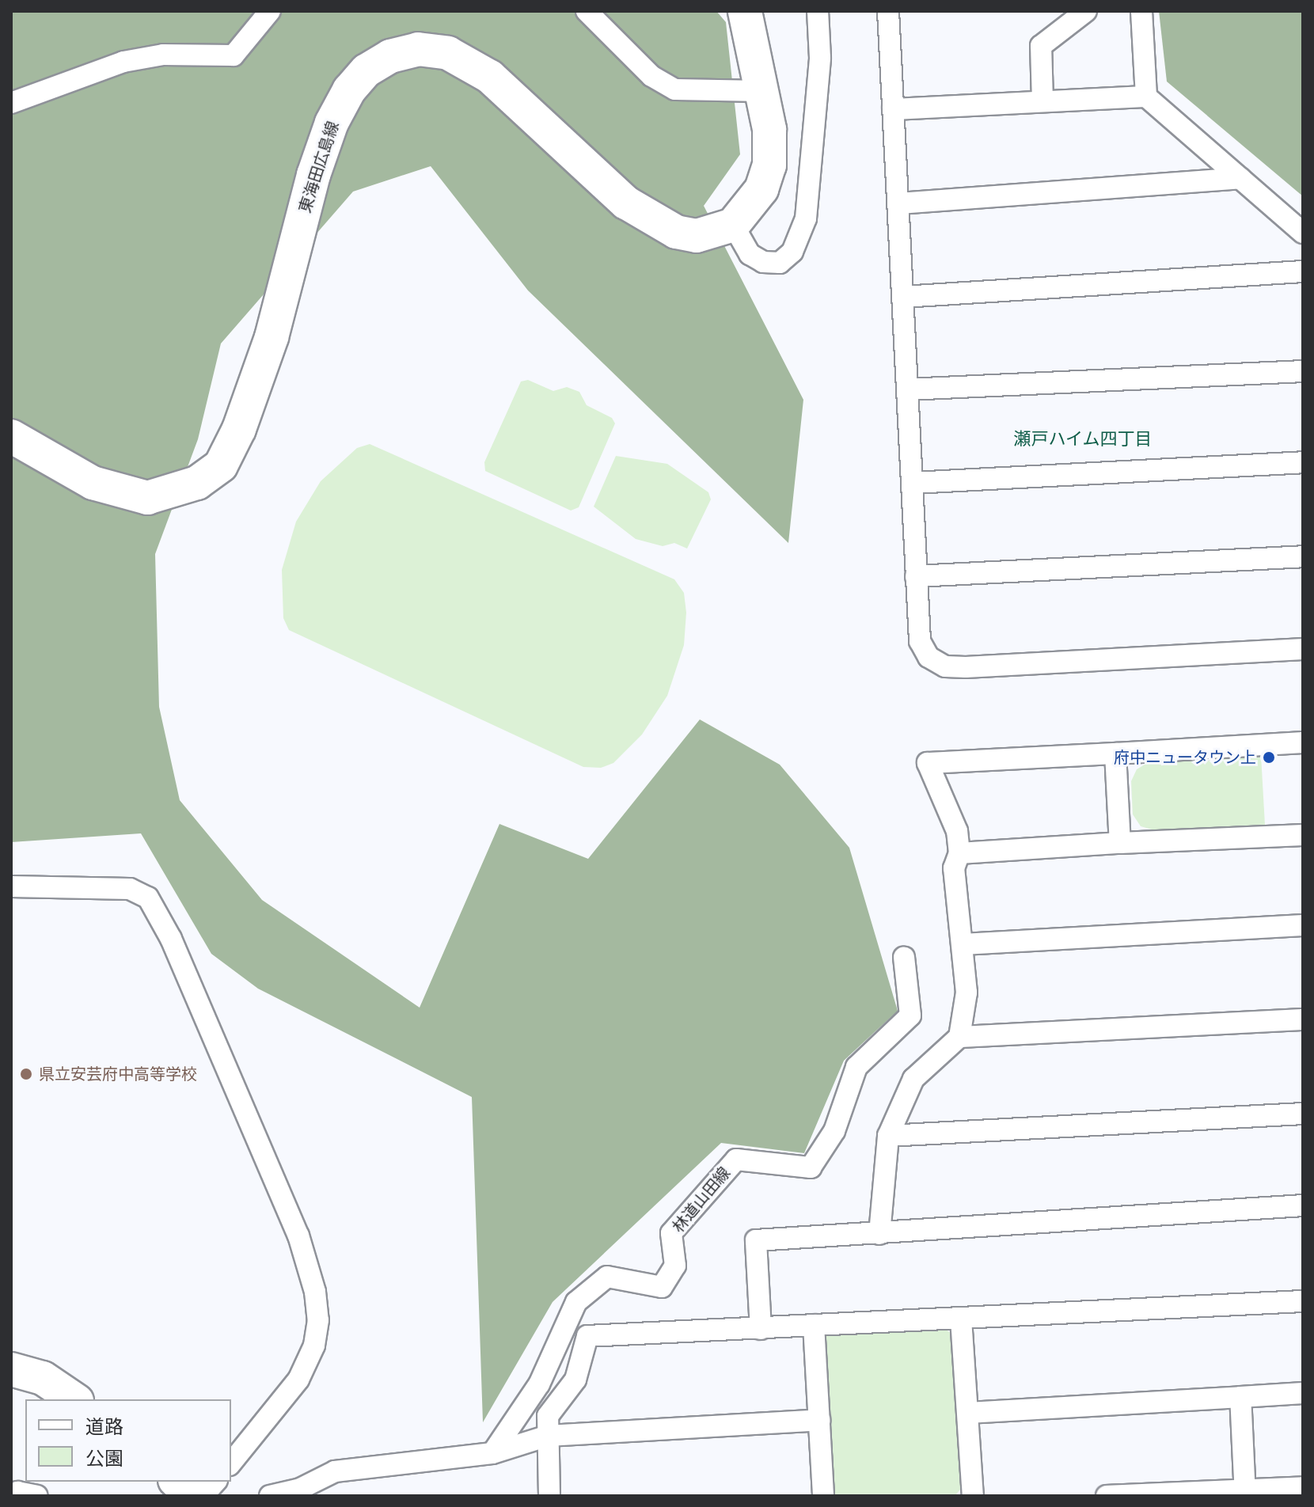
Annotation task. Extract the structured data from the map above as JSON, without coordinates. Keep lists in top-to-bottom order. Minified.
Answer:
{"streets":{"main road":["東海田広島線"],"street":["林道山田線"]},"districts":["瀬戸ハイム四丁目"],"places":["府中ニュータウン上","県立安芸府中高等学校"],"legend":["道路","公園"]}
